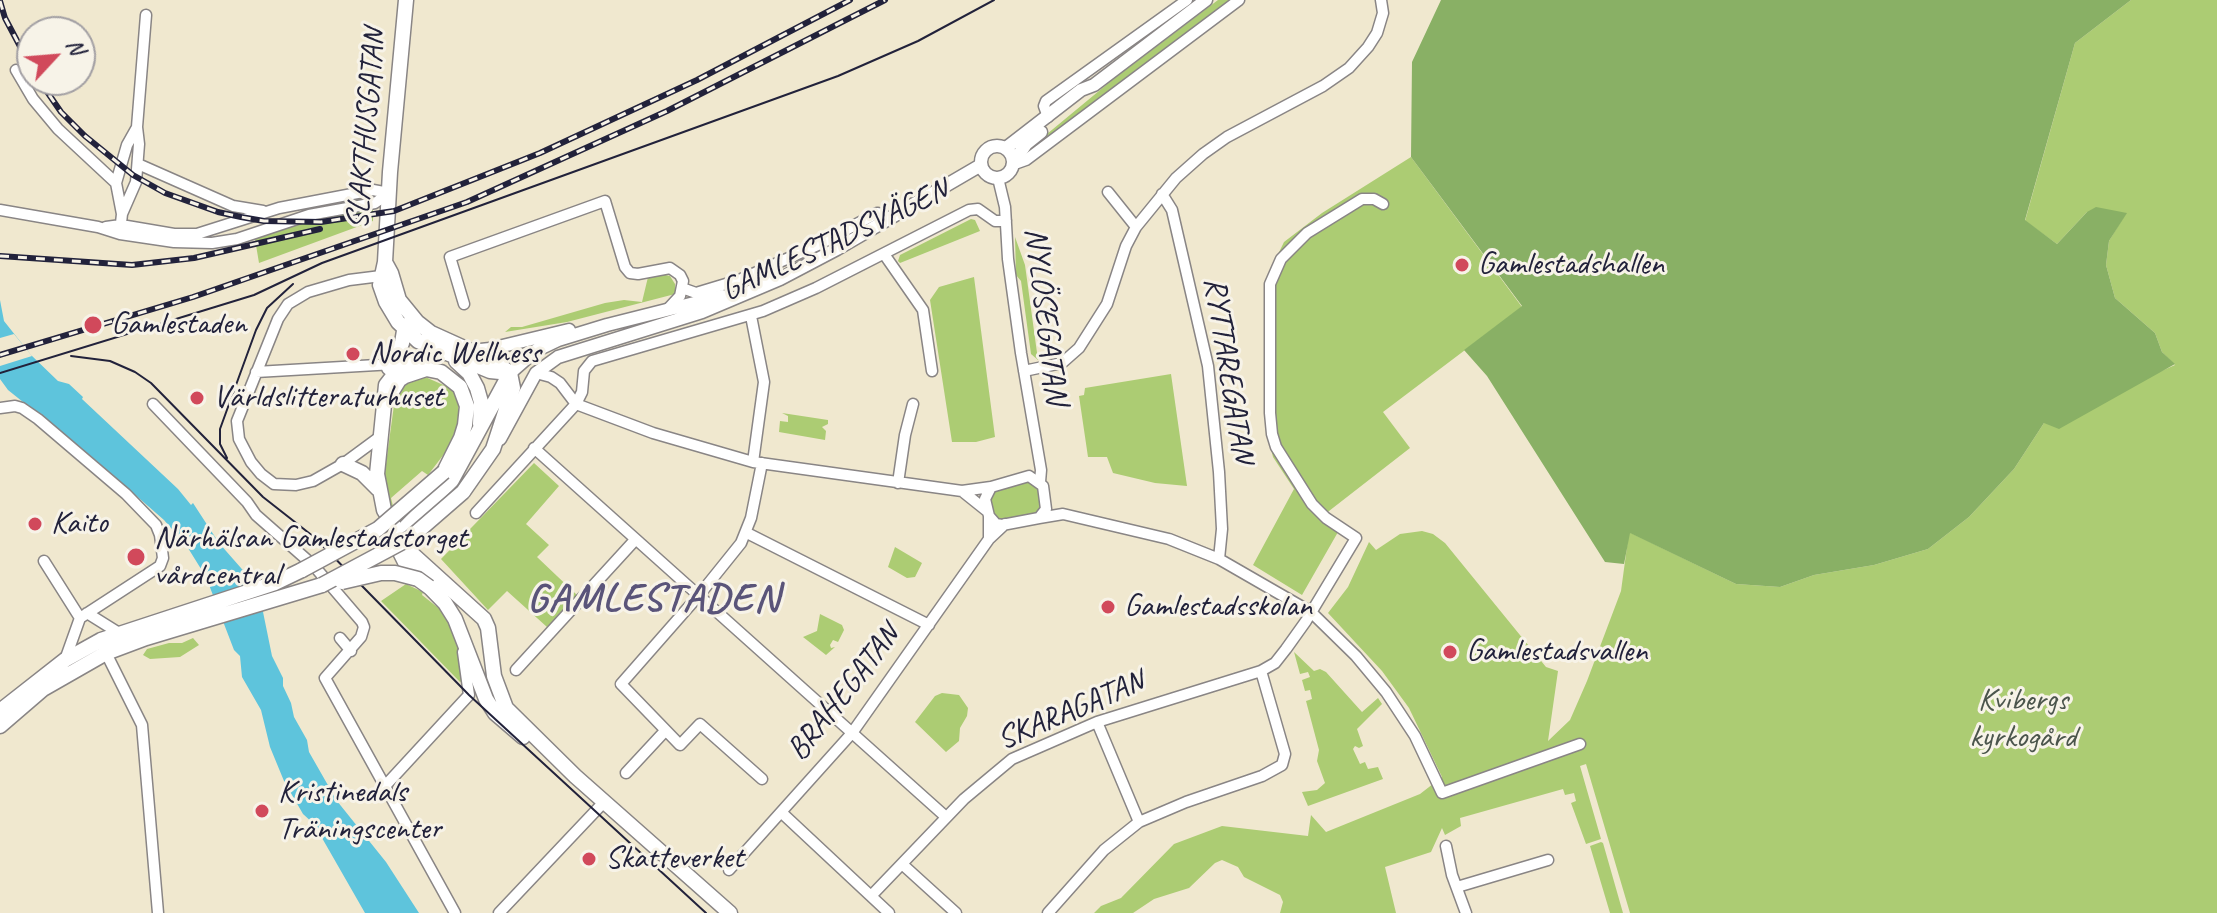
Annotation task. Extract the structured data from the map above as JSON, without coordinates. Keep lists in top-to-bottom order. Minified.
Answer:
{"streets":{"main road":["SLAKTHUSGATAN","GAMLESTADSVÄGEN"],"street":["NYLÖSEGATAN","RYTTAREGATAN","BRAHEGATAN","SKARAGATAN"]},"crossings":[["SLAKTHUSGATAN","GAMLESTADSVÄGEN"],["GAMLESTADSVÄGEN","NYLÖSEGATAN"],["NYLÖSEGATAN","BRAHEGATAN"]],"districts":["GAMLESTADEN"],"parks":["Kvibergs kyrkogård"],"places":["Gamlestadshallen","Gamlestaden","Nordic Wellness","Världslitteraturhuset","Kaito","Närhälsan Gamlestadstorget vårdcentral","Gamlestadsskolan","Gamlestadsvallen","Kristinedals Träningscenter","Skatteverket"],"north":"top right"}
